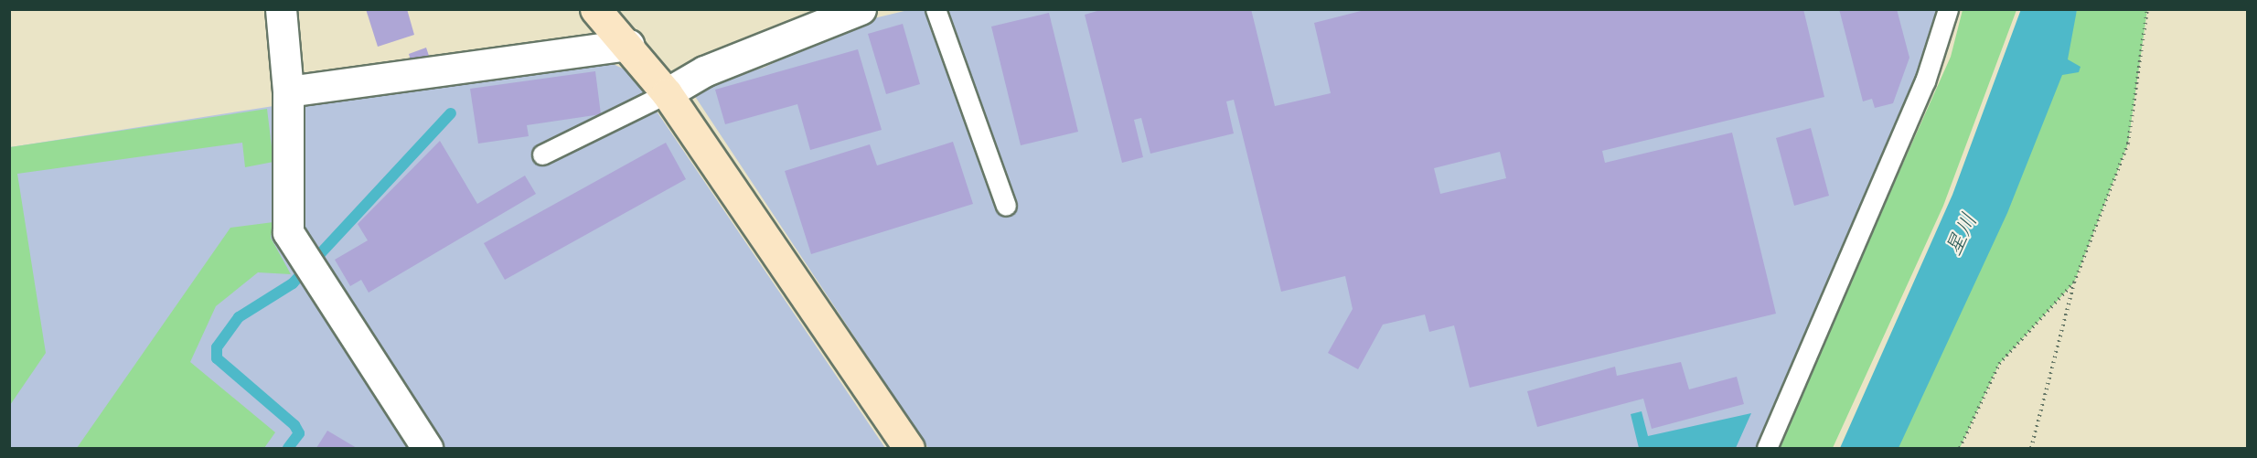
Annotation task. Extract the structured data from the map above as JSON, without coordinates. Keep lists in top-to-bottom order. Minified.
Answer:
{"water":["星川"]}
